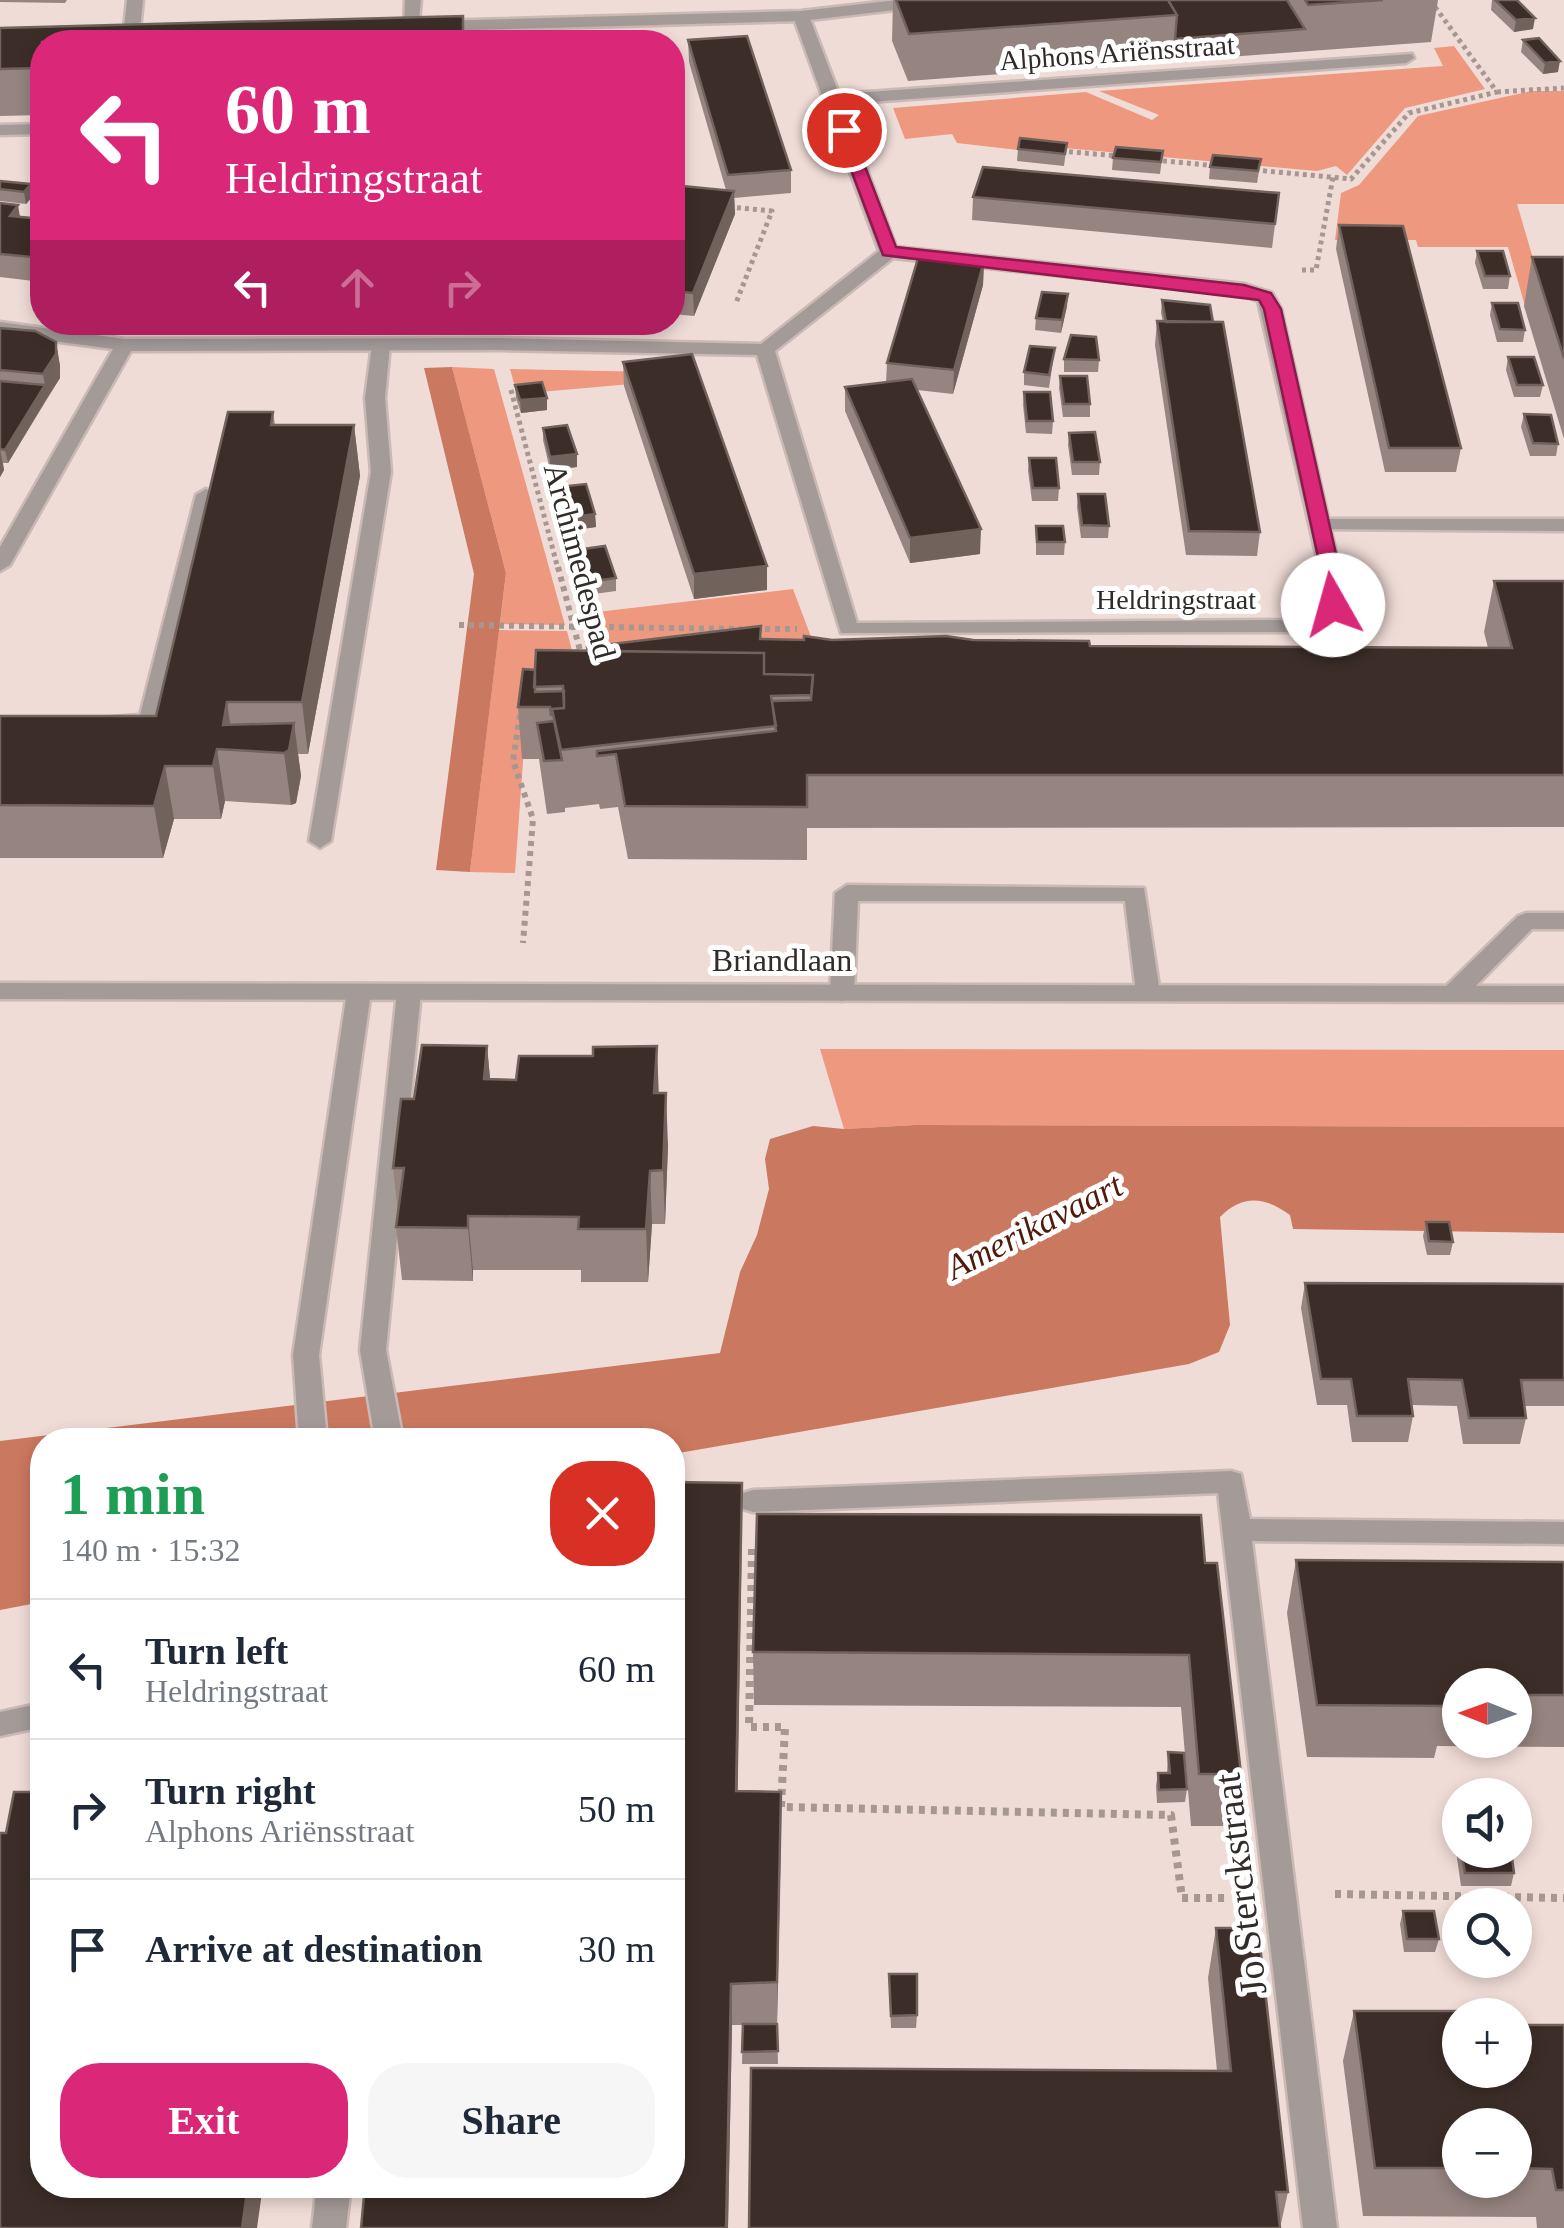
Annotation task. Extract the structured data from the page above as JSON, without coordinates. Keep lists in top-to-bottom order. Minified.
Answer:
{"streets":{"street":["Alphons Ariënsstraat","Heldringstraat","Briandlaan","Jo Sterckstraat"],"path":["Archimedespad"]},"water":["Amerikavaart"],"north":"left","page":{"turn":["60 m","Heldringstraat"],"heading":["1 min","140 m · 15:32"],"list":[{"name":"Turn left","note":"Heldringstraat","value":"60 m"},{"name":"Turn right","note":"Alphons Ariënsstraat","value":"50 m"},{"name":"Arrive at destination","value":"30 m"}],"map_buttons":["+","−"],"buttons":["Exit","Share"]}}
